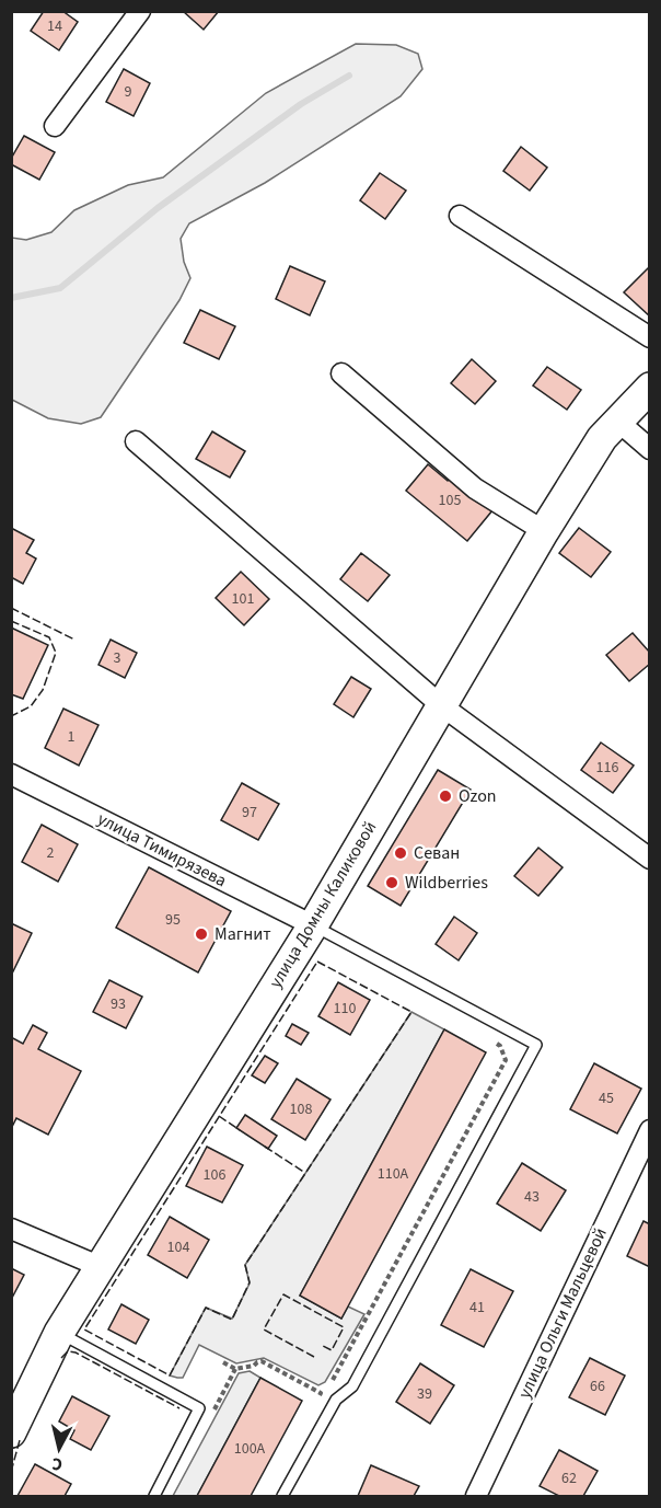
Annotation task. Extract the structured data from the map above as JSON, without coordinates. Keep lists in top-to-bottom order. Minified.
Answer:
{"streets":{"main road":["улица Домны Каликовой"],"street":["улица Тимирязева","улица Ольги Мальцевой"]},"crossings":[["улица Тимирязева","улица Домны Каликовой"]],"places":["Ozon","Севан","Wildberries","Магнит"],"house_numbers":["14","9","105","101","3","1","116","97","2","95","93","110","45","108","110А","106","43","104","41","66","39","100А","62"],"north":"bottom"}
